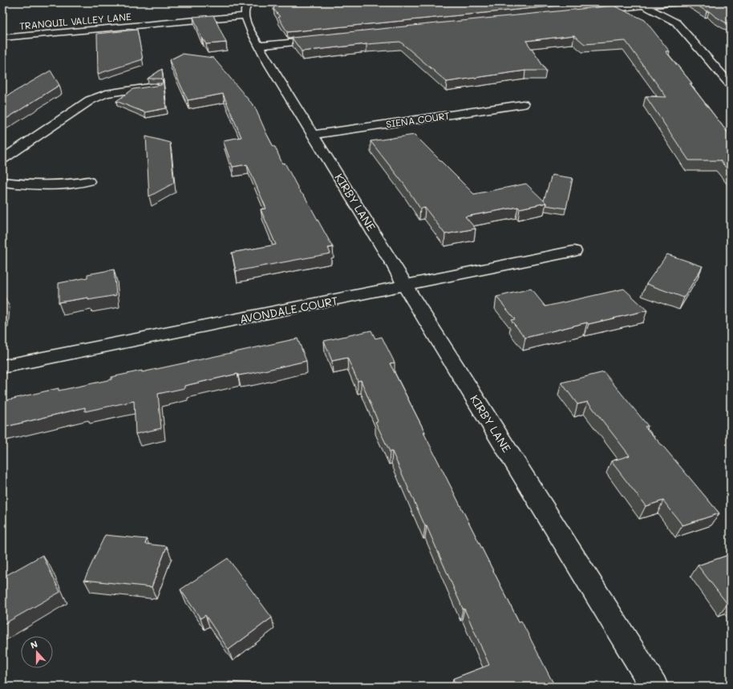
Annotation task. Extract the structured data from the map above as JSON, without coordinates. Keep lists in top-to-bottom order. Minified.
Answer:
{"streets":{"street":["TRANQUIL VALLEY LANE","SIENA COURT","KIRBY LANE","AVONDALE COURT"]},"crossings":[["TRANQUIL VALLEY LANE","KIRBY LANE"],["SIENA COURT","KIRBY LANE"],["KIRBY LANE","AVONDALE COURT"]],"north":"top"}
